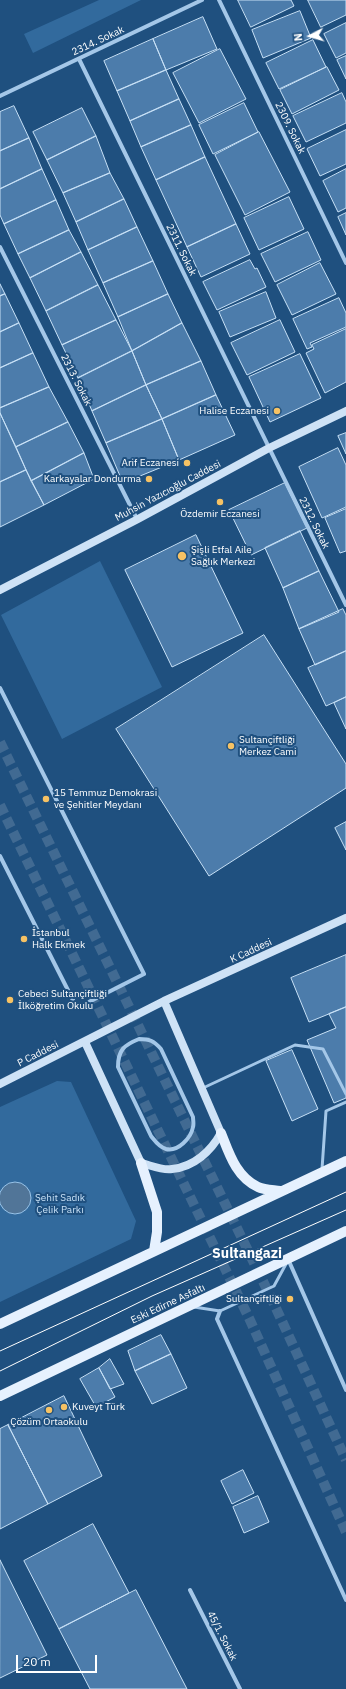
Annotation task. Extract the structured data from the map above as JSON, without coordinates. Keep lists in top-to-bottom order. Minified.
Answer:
{"streets":{"main road":["Eski Edirne Asfaltı"],"street":["2314. Sokak","2309. Sokak","2311. Sokak","2313. Sokak","Muhsin Yazıcıoğlu Caddesi","2312. Sokak","K Caddesi","P Caddesi","45/1. Sokak"]},"crossings":[["2314. Sokak","2311. Sokak"],["2311. Sokak","Muhsin Yazıcıoğlu Caddesi"],["2311. Sokak","2312. Sokak"],["2313. Sokak","Muhsin Yazıcıoğlu Caddesi"],["Muhsin Yazıcıoğlu Caddesi","2312. Sokak"],["K Caddesi","P Caddesi"]],"districts":["Sultangazi"],"parks":["Şehit Sadık Çelik Parkı"],"places":["Halise Eczanesi","Arif Eczanesi","Karkayalar Dondurma","Özdemir Eczanesi","Şişli Etfal Aile Sağlık Merkezi","Sultançiftliği Merkez Cami","15 Temmuz Demokrasi ve Şehitler Meydanı","İstanbul Halk Ekmek","Cebeci Sultançiftliği İlköğretim Okulu","Sultançiftliği","Kuveyt Türk","Çözüm Ortaokulu"],"scale_bar":"20 m","north":"left"}
